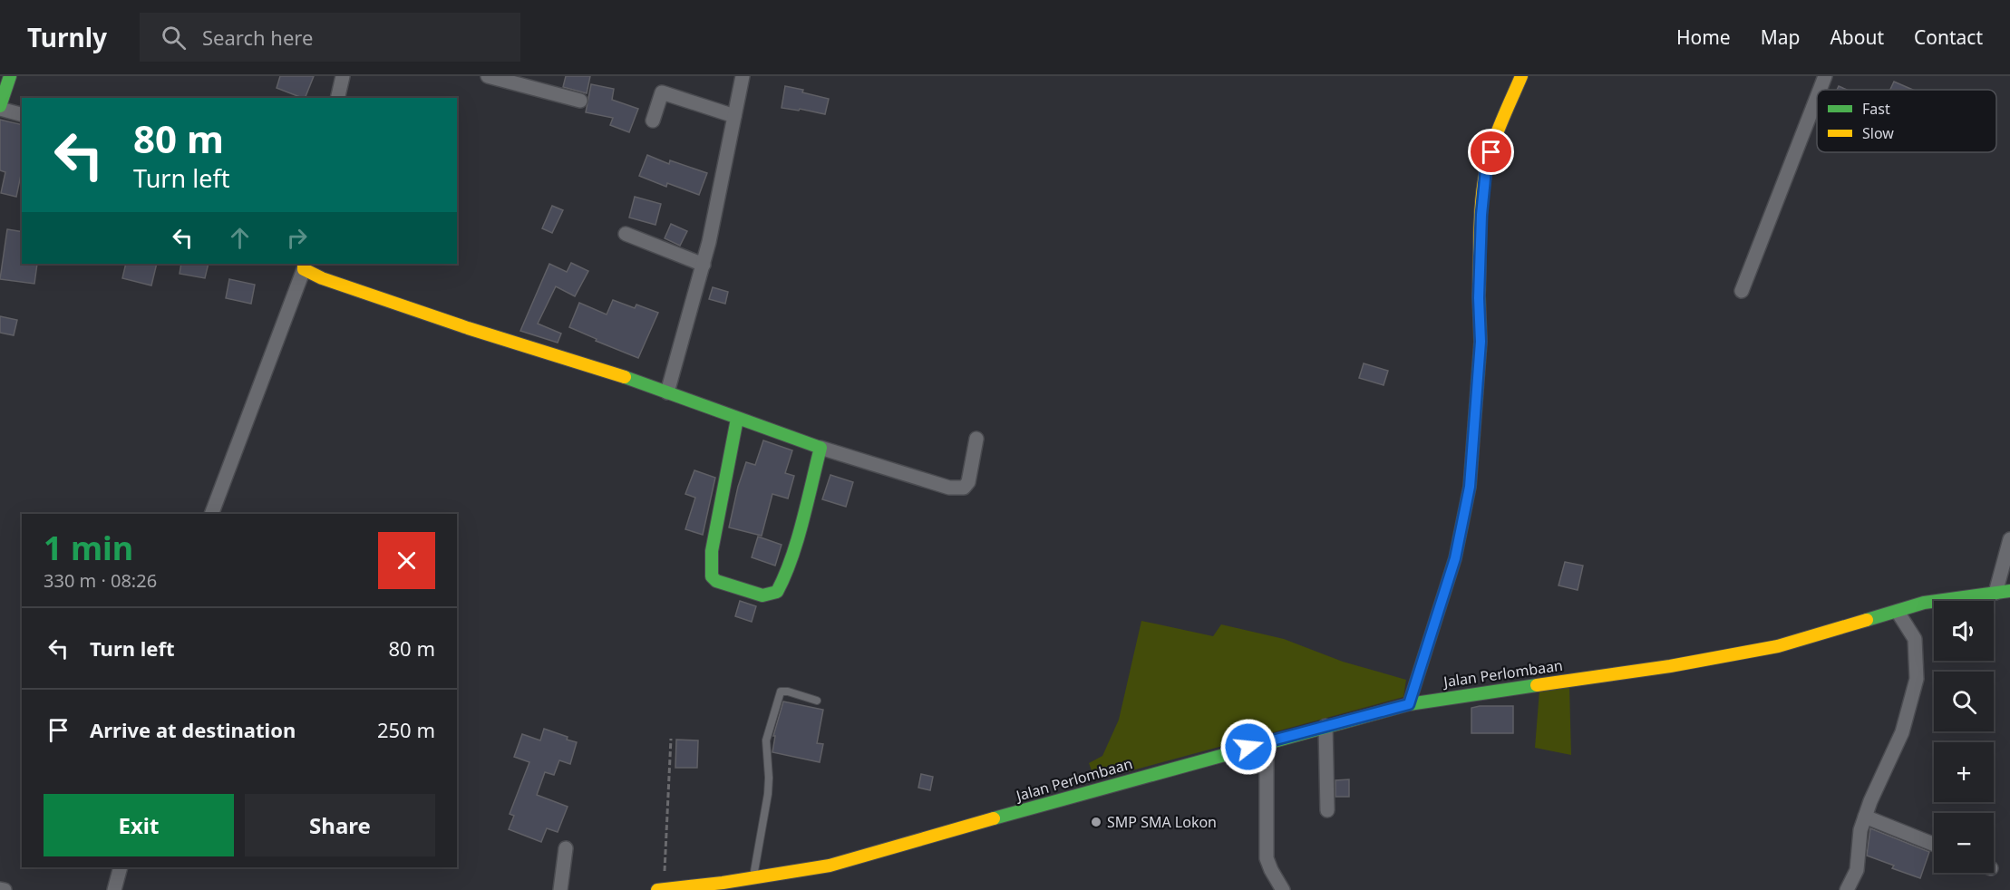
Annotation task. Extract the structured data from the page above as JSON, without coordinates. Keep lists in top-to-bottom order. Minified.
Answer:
{"streets":{"street":["Jalan Perlombaan"]},"places":["SMP SMA Lokon"],"legend":["Fast","Slow"],"page":{"header":"Turnly","search":"Search here","nav":["Home","Map","About","Contact"],"turn":["80 m","Turn left"],"heading":["1 min","330 m · 08:26"],"map_buttons":["+","−"],"list":[{"name":"Turn left","value":"80 m"},{"name":"Arrive at destination","value":"250 m"}],"buttons":["Exit","Share"]}}
